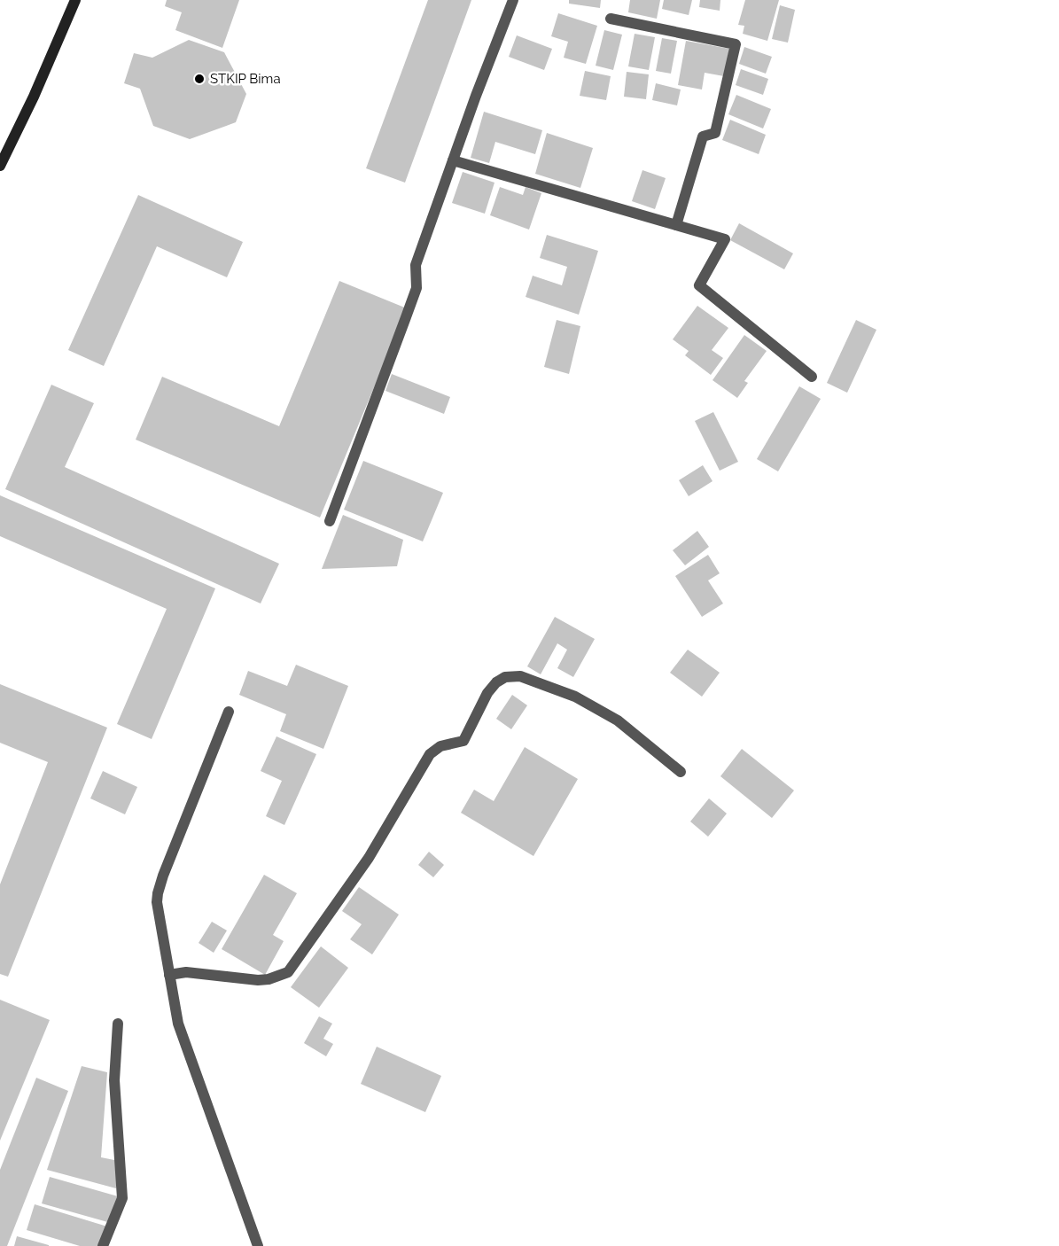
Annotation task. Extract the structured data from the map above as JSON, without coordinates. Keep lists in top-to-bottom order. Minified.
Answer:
{"places":["STKIP Bima"]}
